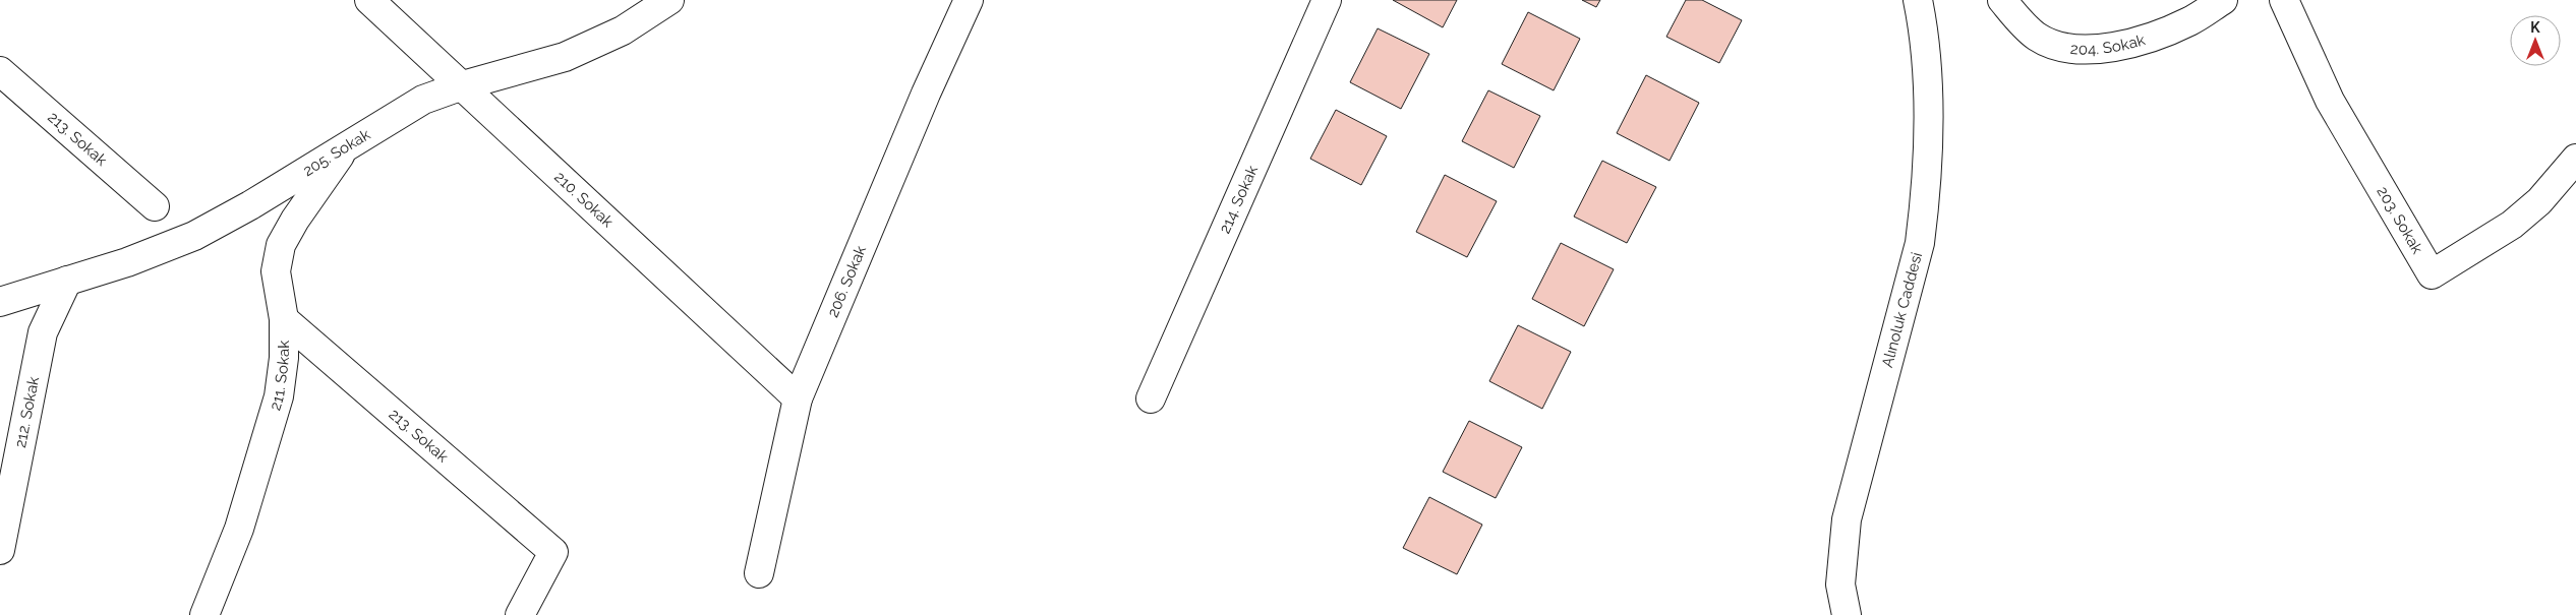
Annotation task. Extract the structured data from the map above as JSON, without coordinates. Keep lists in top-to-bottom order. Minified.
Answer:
{"streets":{"street":["204. Sokak","213. Sokak","205. Sokak","210. Sokak","214. Sokak","203. Sokak","206. Sokak","Alınoluk Caddesi","211. Sokak","212. Sokak"]},"crossings":[["213. Sokak","211. Sokak"],["205. Sokak","210. Sokak"],["205. Sokak","211. Sokak"],["205. Sokak","212. Sokak"],["210. Sokak","206. Sokak"]],"north":"top"}
